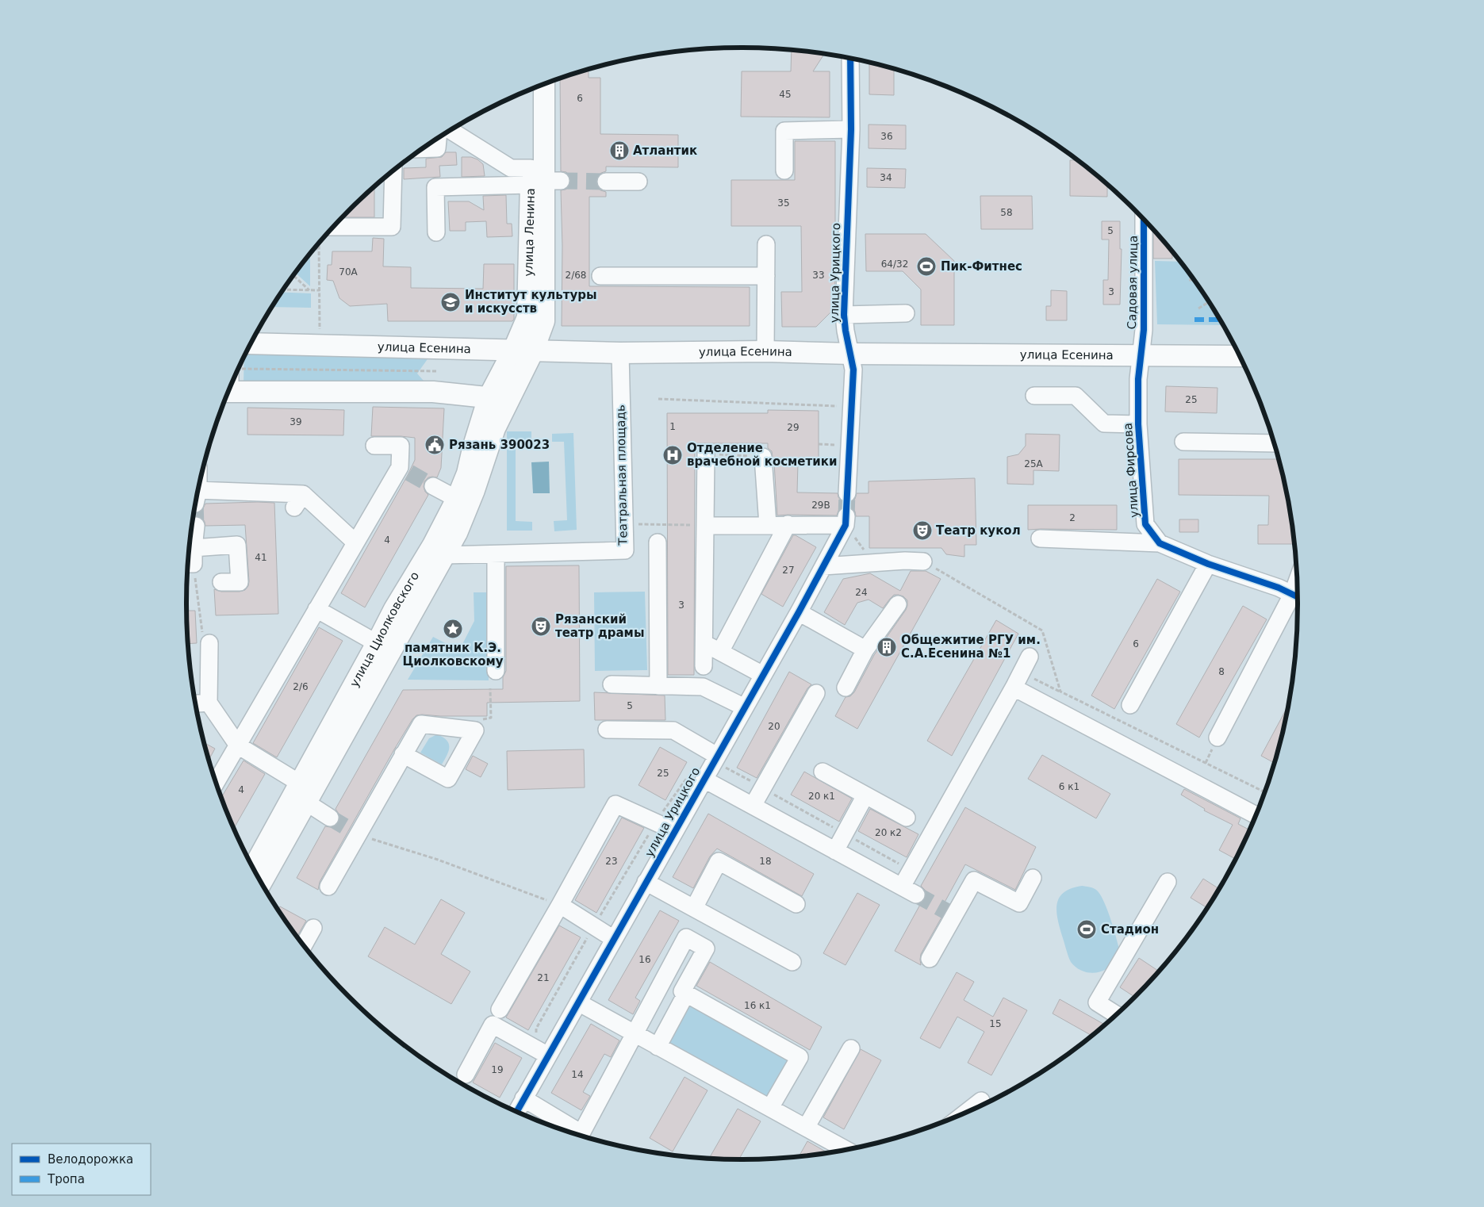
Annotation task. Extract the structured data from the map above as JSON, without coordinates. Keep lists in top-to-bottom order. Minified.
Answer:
{"streets":{"main road":["улица Ленина","улица Есенина","улица Циолковского"],"street":["улица Урицкого","Садовая улица","улица Фирсова","Театральная площадь"]},"crossings":[["улица Ленина","улица Есенина"],["улица Ленина","улица Циолковского"],["улица Урицкого","улица Есенина"],["Садовая улица","улица Есенина"],["Садовая улица","улица Фирсова"],["улица Есенина","улица Фирсова"],["улица Есенина","Театральная площадь"],["улица Есенина","улица Циолковского"],["Театральная площадь","улица Циолковского"]],"places":{"building":["Атлантик","Общежитие РГУ им. С.А.Есенина №1"],"sports":["Пик-Фитнес","Стадион"],"school or university":["Институт культуры и искусств"],"public building":["Рязань 390023"],"hospital":["Отделение врачебной косметики"],"theatre":["Театр кукол","Рязанский театр драмы"],"place":["памятник К.Э. Циолковскому"]},"house_numbers":["45","6","36","34","35","58","5","64/32","70А","2/68","33","3","25","39","1","29","25А","29В","2","4","41","27","24","3","6","8","2/6","5","20","25","6 к1","4","20 к1","20 к2","23","18","16","21","16 к1","15","19","14"],"legend":["Велодорожка","Тропа"]}
